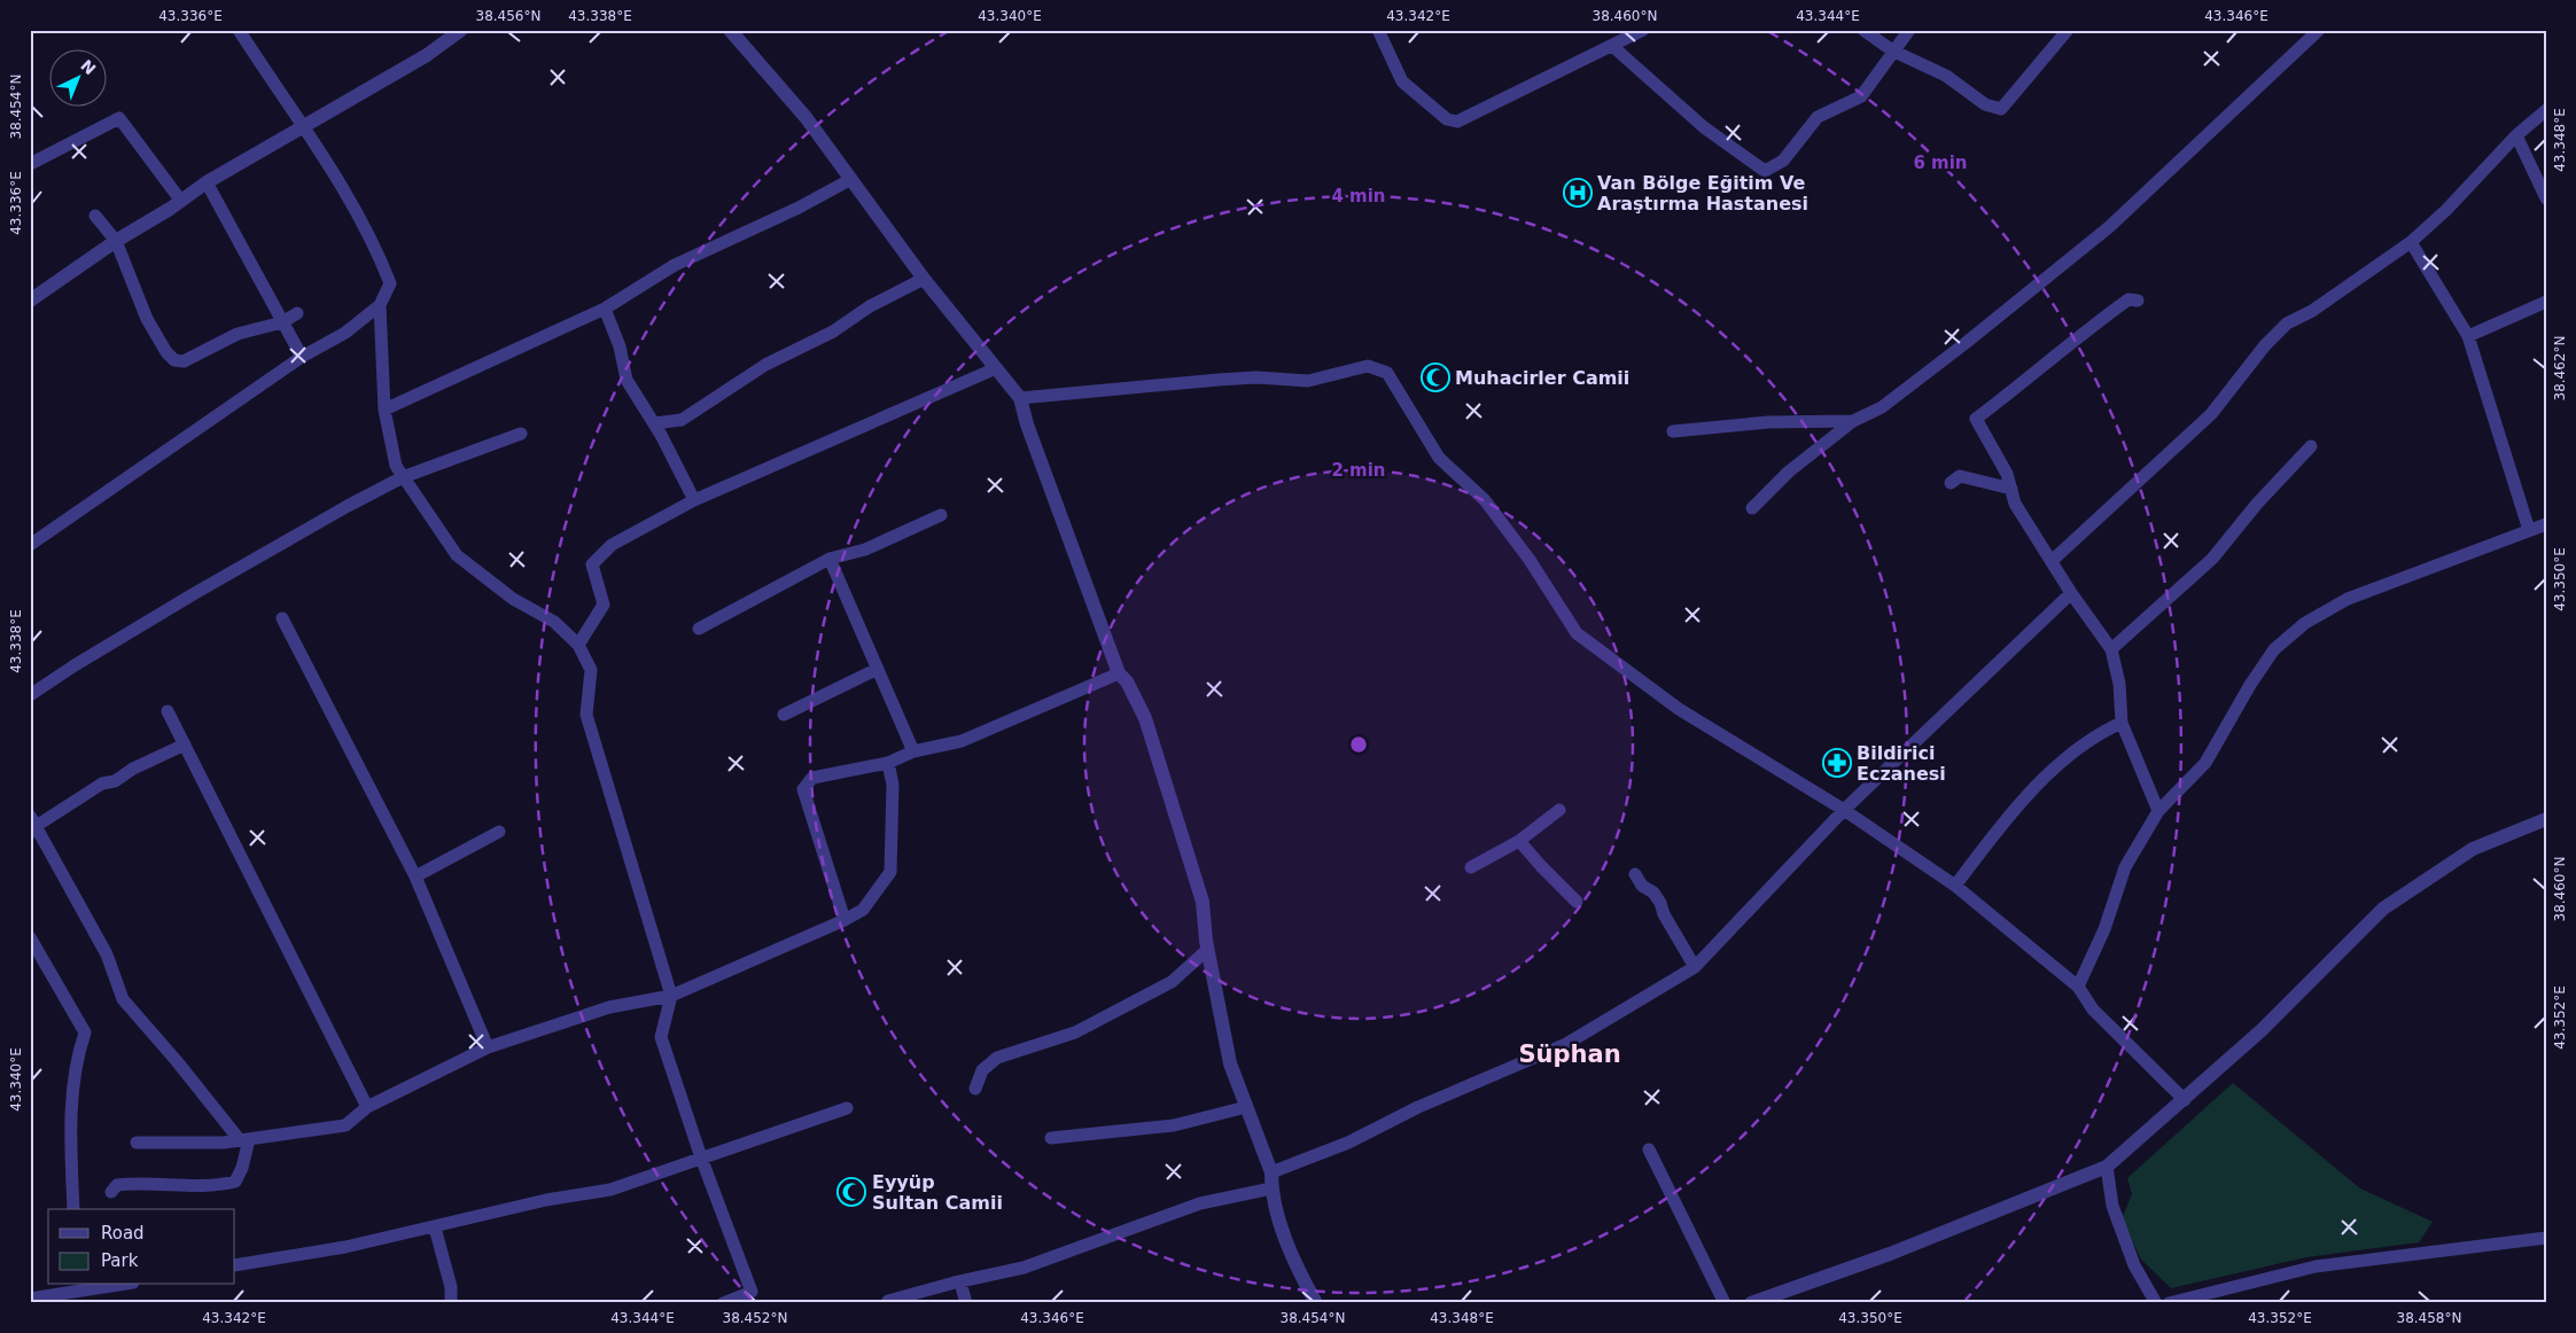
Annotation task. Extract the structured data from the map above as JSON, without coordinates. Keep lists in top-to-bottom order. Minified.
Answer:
{"districts":["Süphan"],"places":{"hospital":["Van Bölge Eğitim Ve Araştırma Hastanesi"],"mosque":["Muhacirler Camii","Eyyüp Sultan Camii"],"pharmacy":["Bildirici Eczanesi"]},"legend":["Road","Park"],"north":"top right","coordinates":["43.336°E","38.456°N","43.338°E","43.340°E","43.342°E","38.460°N","43.344°E","43.346°E","38.454°N","43.348°E","38.462°N","43.350°E","43.352°E","38.452°N","38.458°N"],"rings":["6 min","4 min","2 min"]}
